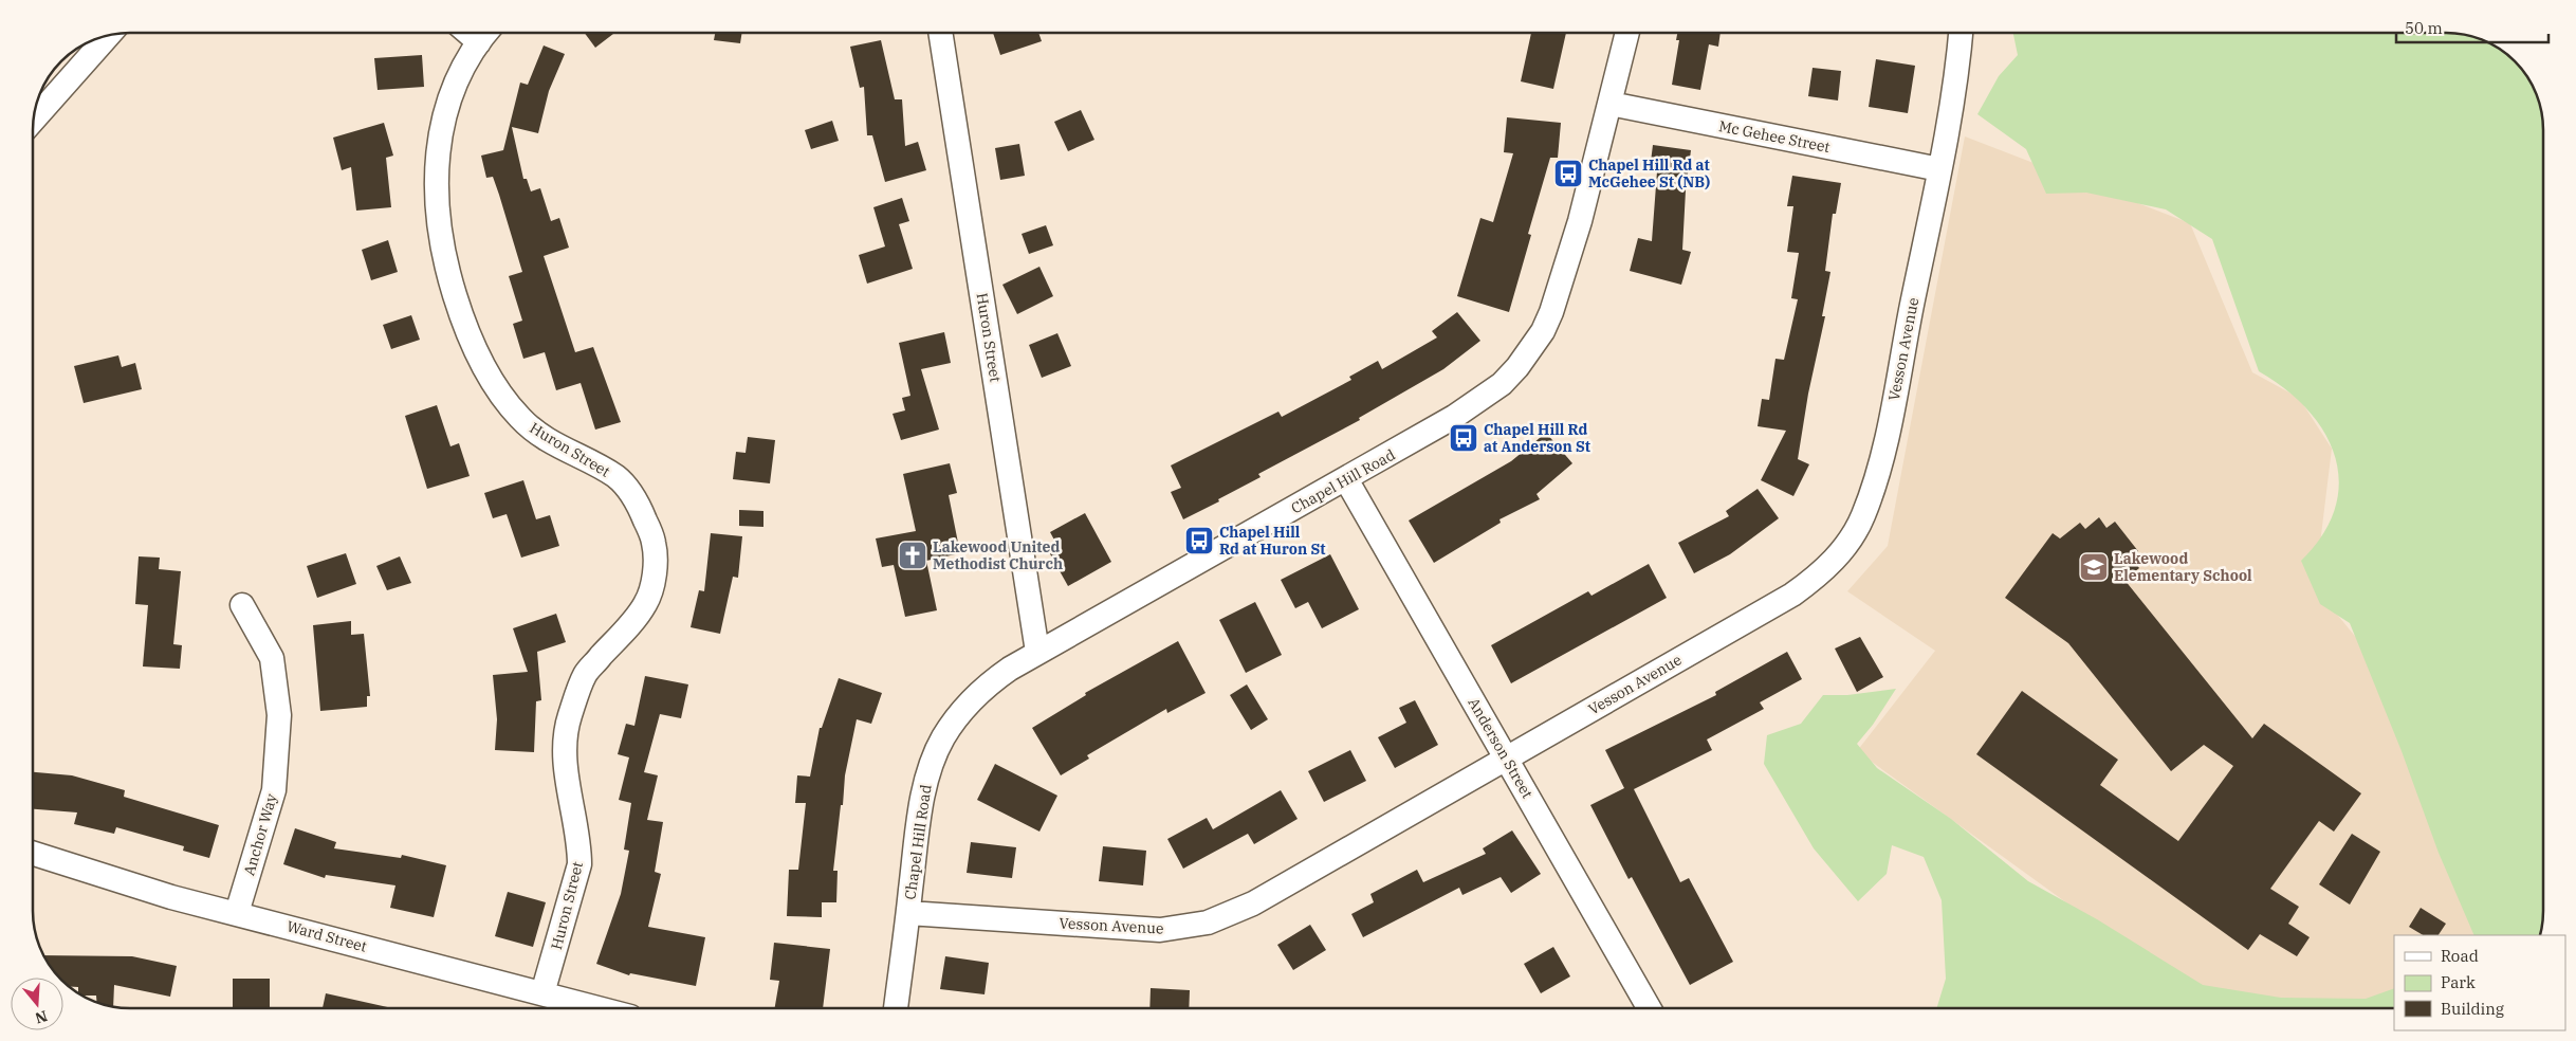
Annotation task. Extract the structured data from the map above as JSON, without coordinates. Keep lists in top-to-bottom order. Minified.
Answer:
{"streets":{"street":["Mc Gehee Street","Huron Street","Vesson Avenue","Chapel Hill Road","Anderson Street","Anchor Way","Ward Street"]},"crossings":[["Mc Gehee Street","Vesson Avenue"],["Mc Gehee Street","Chapel Hill Road"],["Huron Street","Chapel Hill Road"],["Huron Street","Ward Street"],["Vesson Avenue","Chapel Hill Road"],["Vesson Avenue","Anderson Street"],["Chapel Hill Road","Anderson Street"],["Anchor Way","Ward Street"]],"places":{"bus stop":["Chapel Hill Rd at McGehee St (NB)","Chapel Hill Rd at Anderson St","Chapel Hill Rd at Huron St"],"church":["Lakewood United Methodist Church"],"school or university":["Lakewood Elementary School"]},"legend":["Road","Park","Building"],"scale_bar":"50 m","north":"bottom"}
